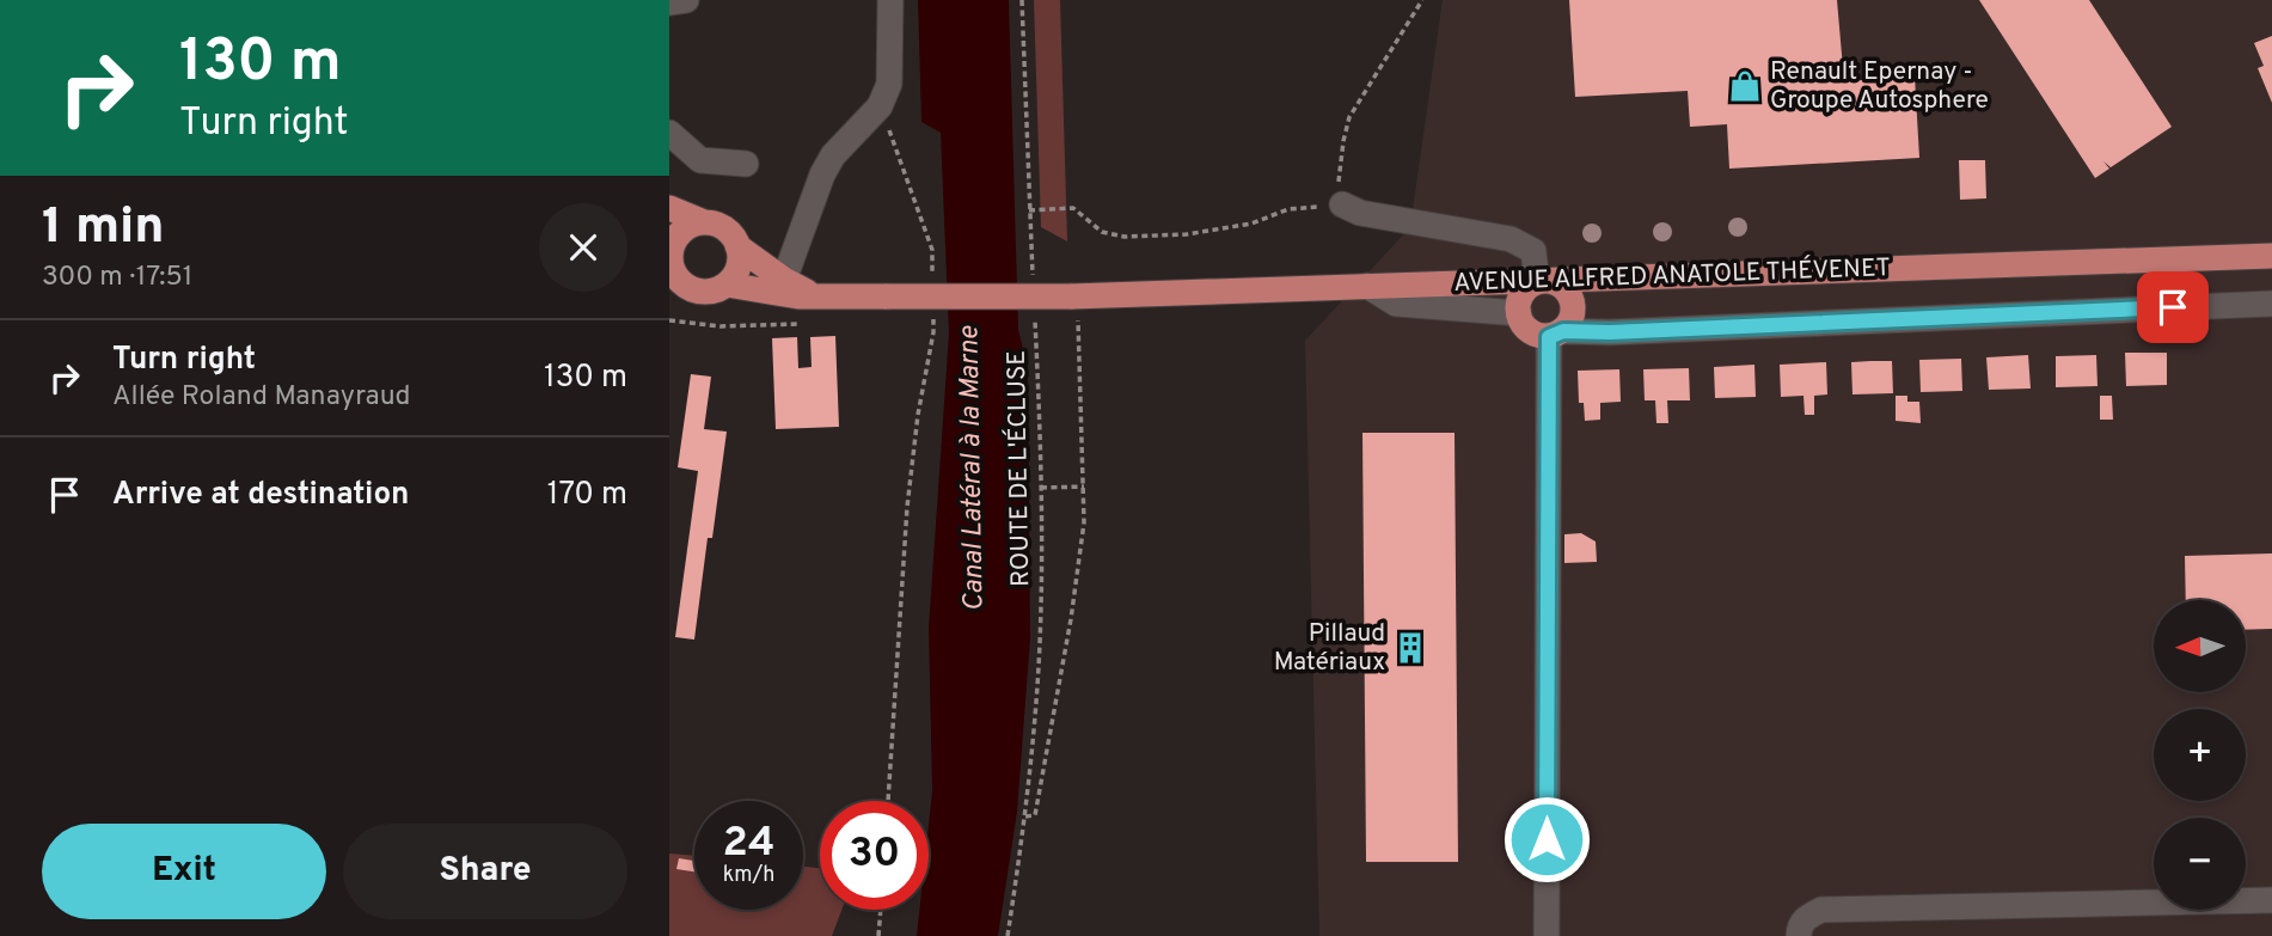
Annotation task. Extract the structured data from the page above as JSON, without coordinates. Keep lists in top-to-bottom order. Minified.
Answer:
{"streets":{"main road":["AVENUE ALFRED ANATOLE THÉVENET"],"path":["ROUTE DE L'ÉCLUSE"]},"water":["Canal Latéral à la Marne"],"places":{"shop":["Renault Epernay - Groupe Autosphere"],"building":["Pillaud Matériaux"]},"north":"left","page":{"turn":["130 m","Turn right"],"heading":["1 min","300 m · 17:51"],"list":[{"name":"Turn right","note":"Allée Roland Manayraud","value":"130 m"},{"name":"Arrive at destination","value":"170 m"}],"map_buttons":["+","−"],"speed":"24 km/h","limit":"30","buttons":["Exit","Share"]}}
